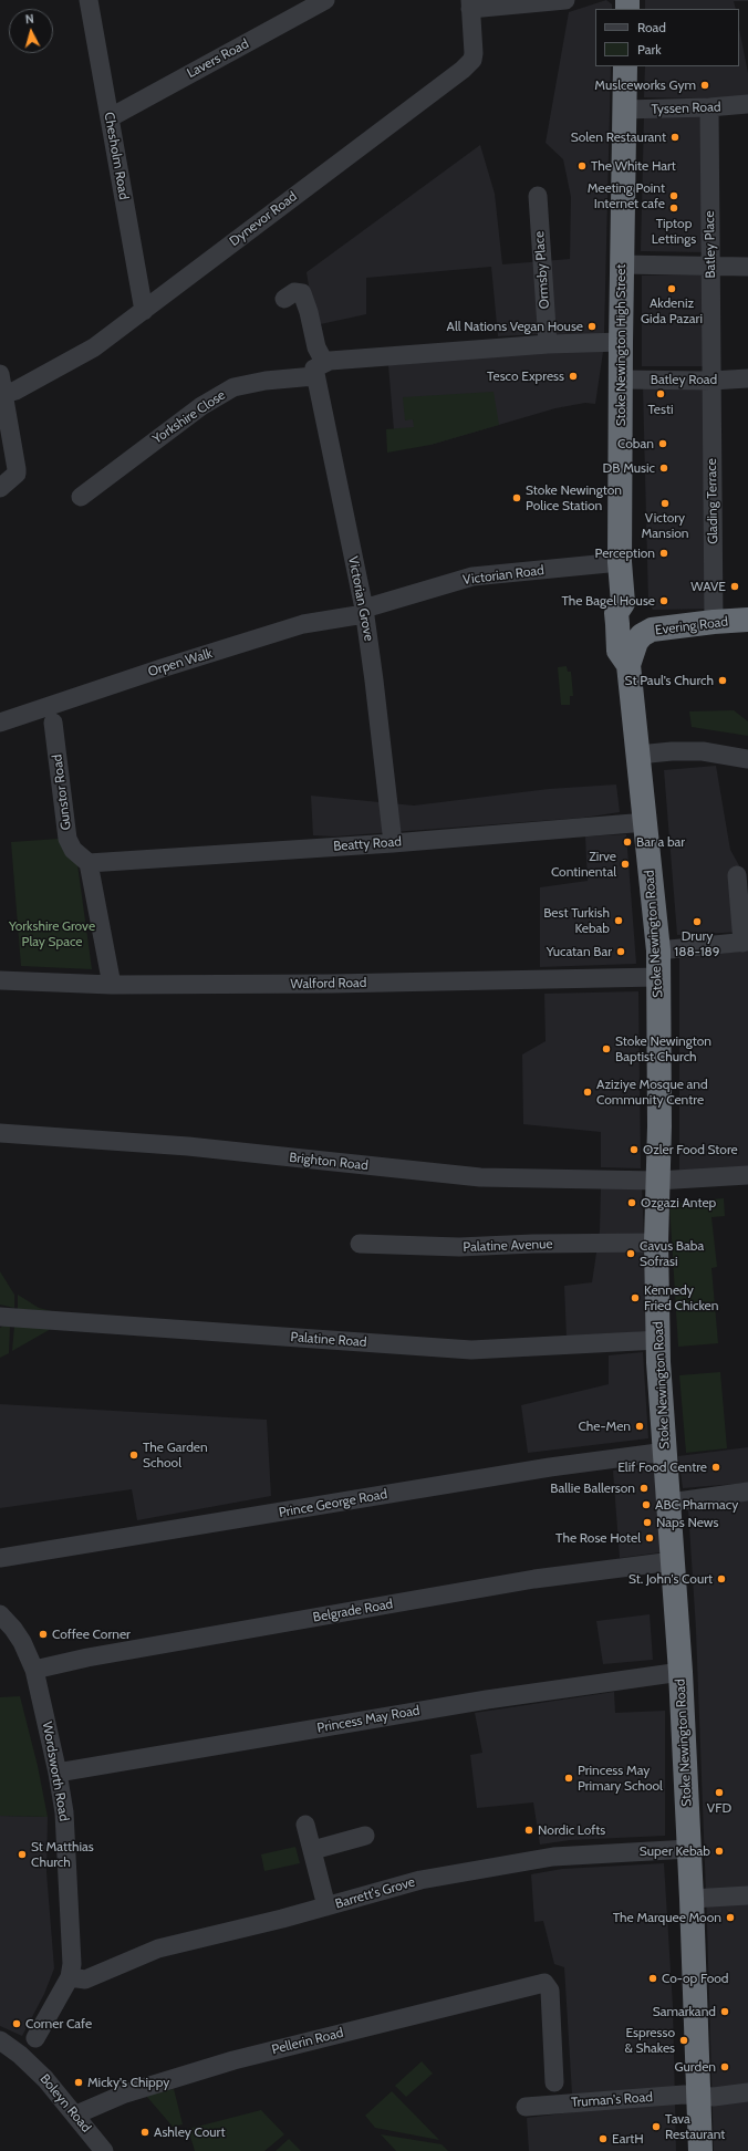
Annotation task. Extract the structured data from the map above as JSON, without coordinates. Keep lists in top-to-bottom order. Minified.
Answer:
{"streets":{"highway":["Stoke Newington High Street","Evering Road","Stoke Newington Road"],"street":["Lavers Road","Tyssen Road","Chesholm Road","Dynevor Road","Batley Place","Ormsby Place","Batley Road","Yorkshire Close","Glading Terrace","Victorian Road","Victorian Grove","Orpen Walk","Gunstor Road","Beatty Road","Walford Road","Brighton Road","Palatine Avenue","Palatine Road","Prince George Road","Belgrade Road","Princess May Road","Wordsworth Road","Barrett's Grove","Pellerin Road","Truman's Road","Boleyn Road"]},"crossings":[["Lavers Road","Chesholm Road"],["Tyssen Road","Batley Place"],["Tyssen Road","Stoke Newington High Street"],["Chesholm Road","Dynevor Road"],["Batley Place","Batley Road"],["Batley Place","Glading Terrace"],["Stoke Newington High Street","Batley Road"],["Stoke Newington High Street","Victorian Road"],["Stoke Newington High Street","Stoke Newington Road"],["Batley Road","Glading Terrace"],["Yorkshire Close","Victorian Grove"],["Glading Terrace","Evering Road"],["Victorian Road","Victorian Grove"],["Victorian Road","Orpen Walk"],["Victorian Grove","Orpen Walk"],["Victorian Grove","Beatty Road"],["Evering Road","Stoke Newington Road"],["Gunstor Road","Beatty Road"],["Beatty Road","Stoke Newington Road"],["Stoke Newington Road","Walford Road"],["Stoke Newington Road","Brighton Road"],["Stoke Newington Road","Palatine Avenue"],["Stoke Newington Road","Palatine Road"],["Stoke Newington Road","Prince George Road"],["Stoke Newington Road","Belgrade Road"],["Stoke Newington Road","Princess May Road"],["Stoke Newington Road","Barrett's Grove"],["Stoke Newington Road","Truman's Road"],["Belgrade Road","Wordsworth Road"],["Princess May Road","Wordsworth Road"],["Wordsworth Road","Barrett's Grove"],["Pellerin Road","Truman's Road"],["Pellerin Road","Boleyn Road"]],"parks":["Yorkshire Grove Play Space"],"places":["Muslceworks Gym","Solen Restaurant","The White Hart","Meeting Point Internet cafe","Tiptop Lettings","Akdeniz Gida Pazari","All Nations Vegan House","Tesco Express","Testi","Coban","DB Music","Stoke Newington Police Station","Victory Mansion","Perception","WAVE","The Bagel House","St Paul's Church","Bar a bar","Zirve Continental","Best Turkish Kebab","Drury 188-189","Yucatan Bar","Stoke Newington Baptist Church","Aziziye Mosque and Community Centre","Ozler Food Store","Ozgazi Antep","Cavus Baba Sofrasi","Kennedy Fried Chicken","Che-Men","The Garden School","Elif Food Centre","Ballie Ballerson","ABC Pharmacy","Naps News","The Rose Hotel","St. John's Court","Coffee Corner","Princess May Primary School","VFD","Nordic Lofts","Super Kebab","St Matthias Church","The Marquee Moon","Co-op Food","Samarkand","Corner Cafe","Espresso & Shakes","Gurden","Micky's Chippy","Tava Restaurant","Ashley Court","EartH"],"legend":["Road","Park"],"north":"top"}
